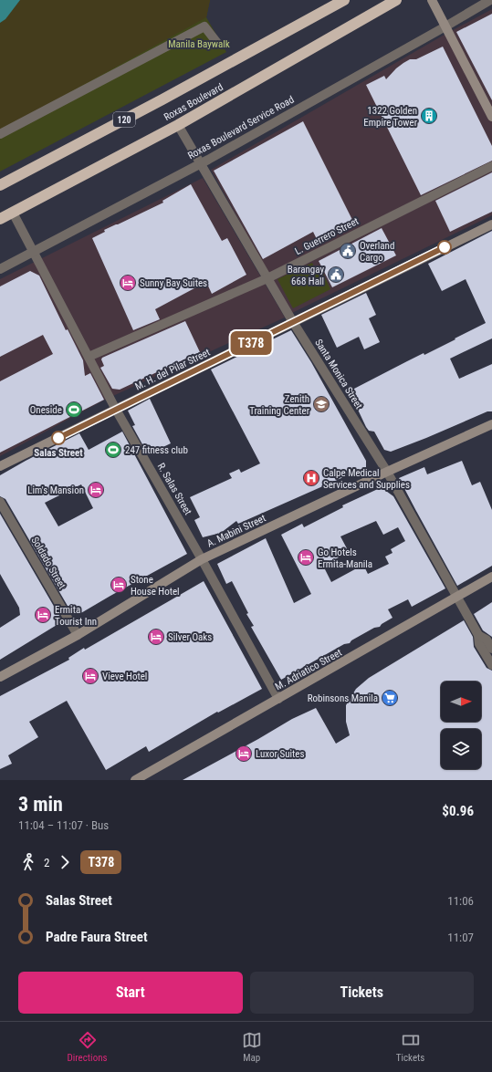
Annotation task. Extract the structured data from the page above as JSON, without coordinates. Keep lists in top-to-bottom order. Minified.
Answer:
{"streets":{"highway":["Roxas Boulevard","120"],"main road":["M. H. del Pilar Street","A. Mabini Street","M. Adriatico Street"],"street":["Roxas Boulevard Service Road","L. Guerrero Street","Santa Monica Street","R. Salas Street","Soldado Street"]},"crossings":[["Roxas Boulevard","Santa Monica Street"],["Roxas Boulevard","R. Salas Street"],["Roxas Boulevard Service Road","Santa Monica Street"],["Roxas Boulevard Service Road","R. Salas Street"],["L. Guerrero Street","Santa Monica Street"],["L. Guerrero Street","R. Salas Street"],["M. H. del Pilar Street","Santa Monica Street"],["M. H. del Pilar Street","R. Salas Street"],["Santa Monica Street","A. Mabini Street"],["Santa Monica Street","M. Adriatico Street"],["R. Salas Street","A. Mabini Street"],["R. Salas Street","M. Adriatico Street"],["A. Mabini Street","Soldado Street"]],"parks":["Manila Baywalk"],"places":{"building":["1322 Golden Empire Tower"],"public building":["Overland Cargo","Barangay 668 Hall"],"hotel":["Sunny Bay Suites","Lim's Mansion","Go Hotels Ermita-Manila","Stone House Hotel","Ermita Tourist Inn","Silver Oaks","Vieve Hotel","Luxor Suites"],"school or university":["Zenith Training Center"],"sports":["Oneside","247 fitness club"],"other":["Salas Street"],"hospital":["Calpe Medical Services and Supplies"],"supermarket":["Robinsons Manila"]},"lines":["bus line T378"],"north":"right","page":{"on_map":"T378","heading":["3 min","11:04 – 11:07 · Bus","$0.96"],"legs":["2","T378"],"list":[{"name":"Salas Street","value":"11:06"},{"name":"Padre Faura Street","value":"11:07"}],"buttons":["Start","Tickets"],"tabs":["Directions","Map","Tickets"]}}
